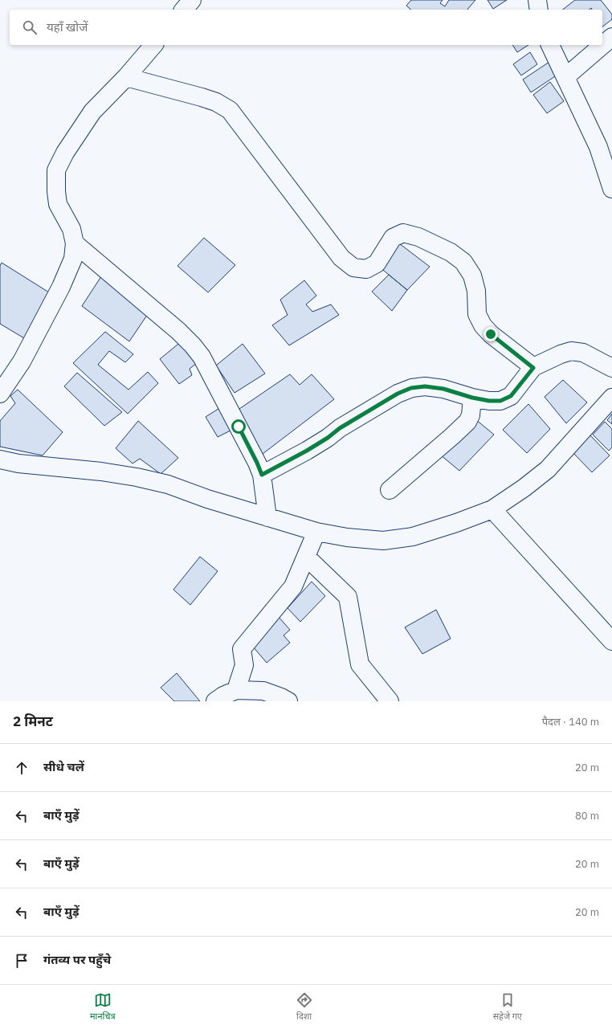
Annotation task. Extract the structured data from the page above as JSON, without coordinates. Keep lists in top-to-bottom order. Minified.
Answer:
{"page":{"search":"यहाँ खोजें","heading":["2 मिनट","पैदल · 140 m"],"list":[["सीधे चलें","20 m"],["बाएँ मुड़ें","80 m"],["बाएँ मुड़ें","20 m"],["बाएँ मुड़ें","20 m"],"गंतव्य पर पहुँचे"],"nav":["मानचित्र","दिशा","सहेजे गए"]}}
